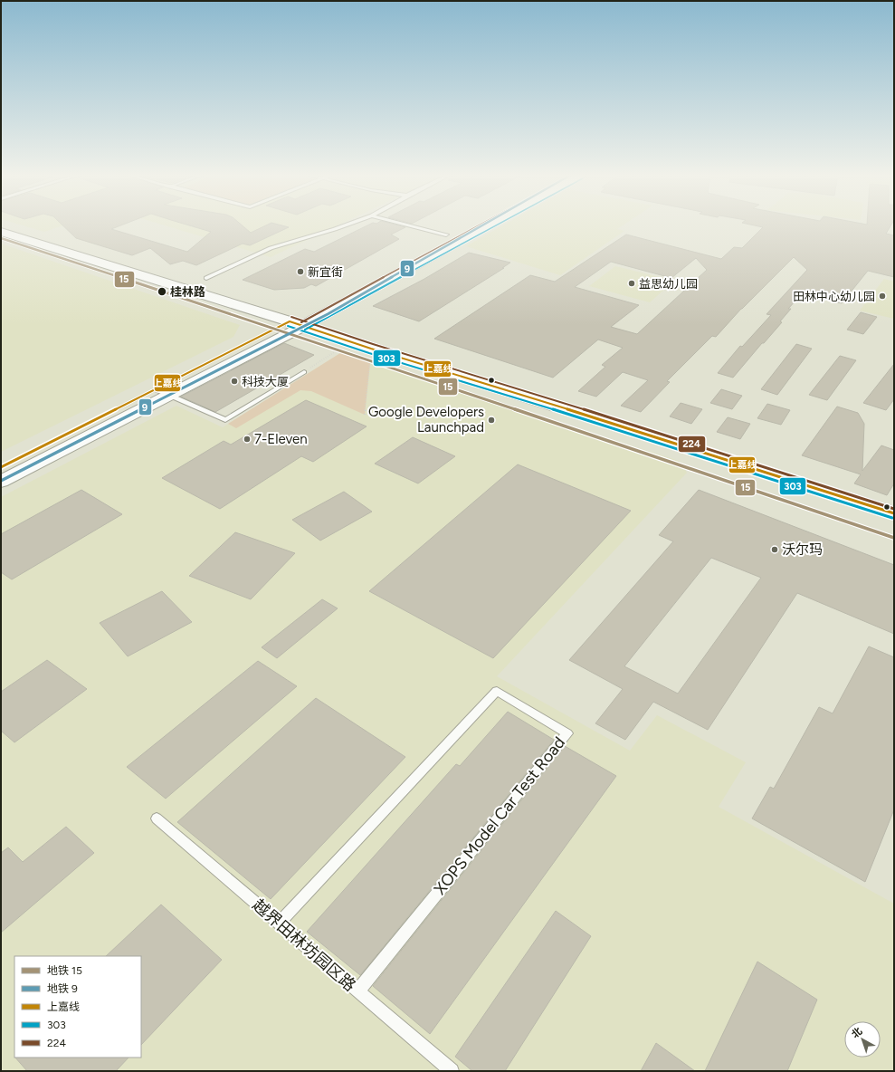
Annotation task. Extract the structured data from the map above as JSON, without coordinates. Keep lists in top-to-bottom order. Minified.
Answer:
{"streets":{"lane":["XOPS Model Car Test Road","越界田林坊园区路"]},"crossings":[["XOPS Model Car Test Road","越界田林坊园区路"]],"places":["新宜街","益思幼儿园","桂林路","田林中心幼儿园","科技大厦","Google Developers Launchpad","7-Eleven","沃尔玛"],"lines":["metro line 9","transit line 303","transit line 224","metro line 15","transit line 上嘉线"],"legend":["地铁 15","地铁 9","上嘉线","303","224"],"north":"top left"}
